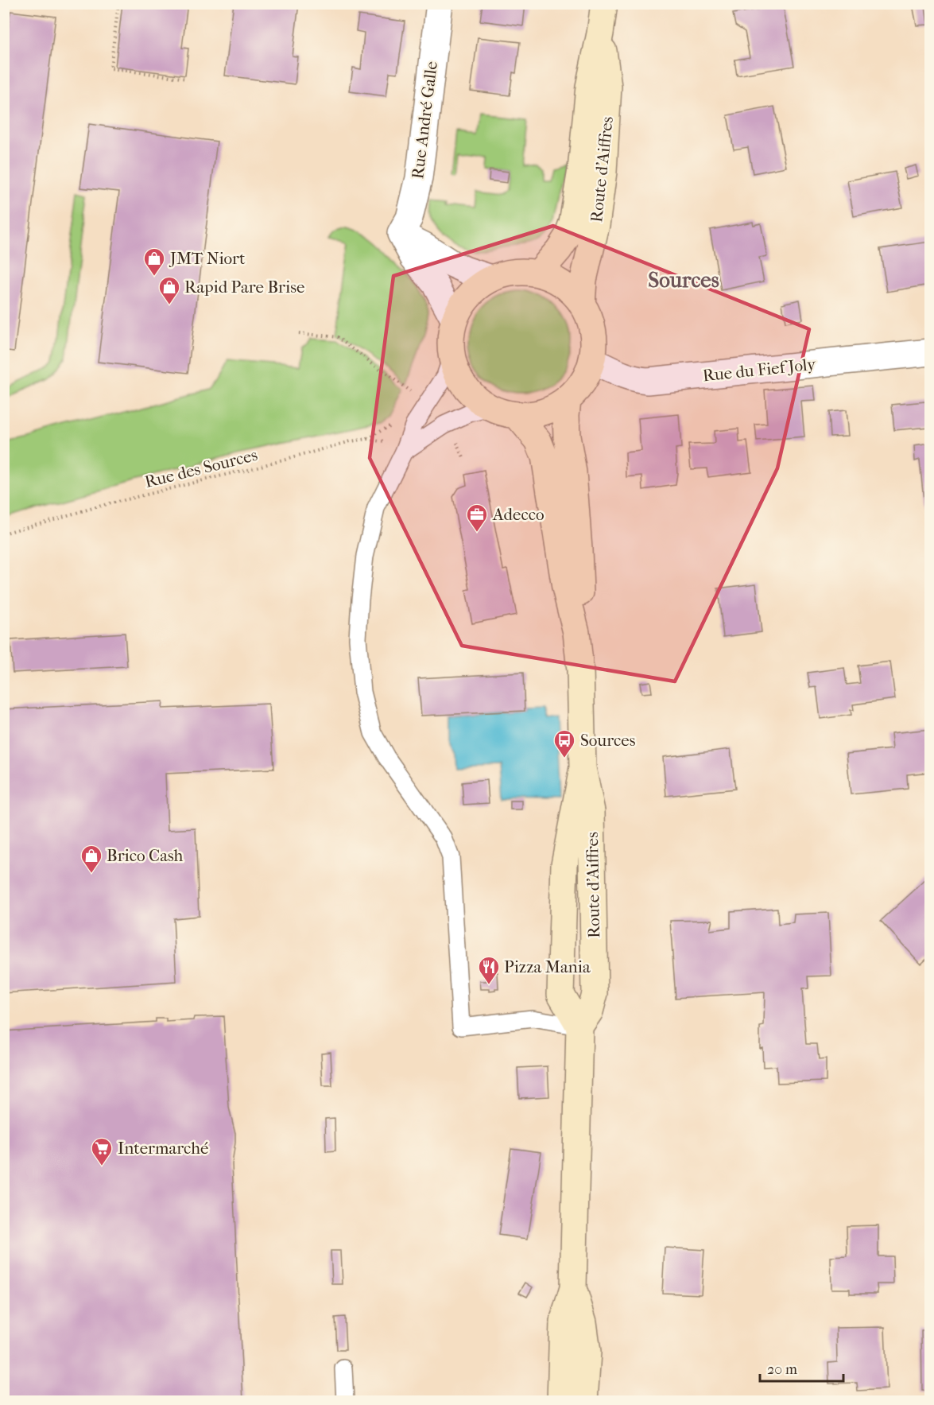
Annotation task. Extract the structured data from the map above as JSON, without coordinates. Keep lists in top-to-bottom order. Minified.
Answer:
{"streets":{"main road":["Route d'Aiffres"],"street":["Rue André Galle","Rue du Fief Joly"],"path":["Rue des Sources"]},"crossings":[["Route d'Aiffres","Rue du Fief Joly"]],"districts":["Sources"],"places":{"shop":["JMT Niort","Rapid Pare Brise","Brico Cash"],"office":["Adecco"],"bus stop":["Sources"],"restaurant":["Pizza Mania"],"supermarket":["Intermarché"]},"scale_bar":"20 m"}
